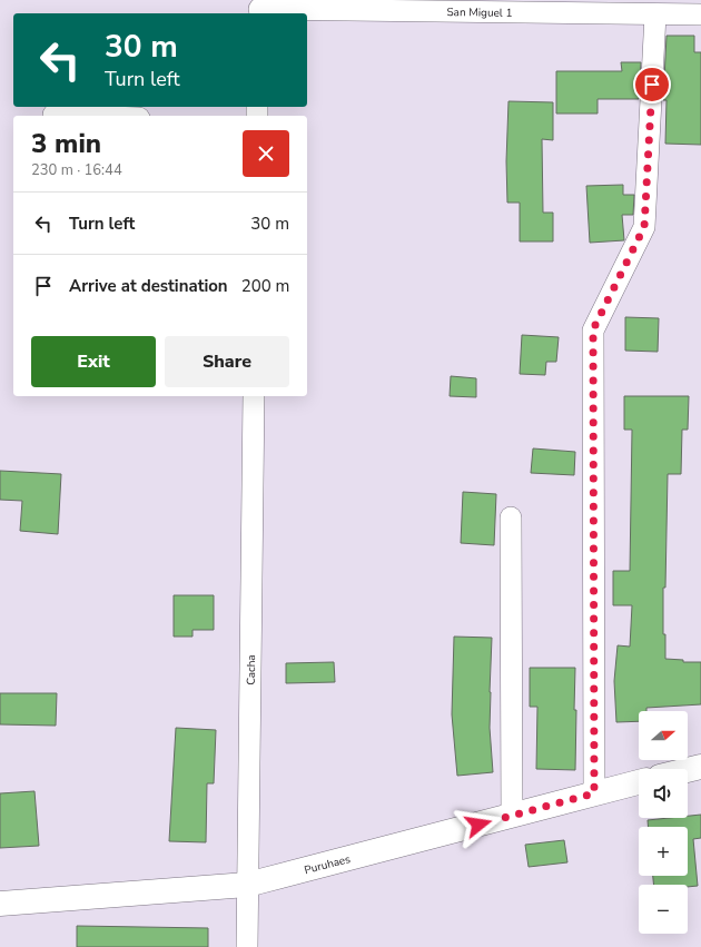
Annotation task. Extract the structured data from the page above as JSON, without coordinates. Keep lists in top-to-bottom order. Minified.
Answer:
{"streets":{"street":["San Miguel 1","Cacha","Puruhaes"]},"crossings":[["Cacha","Puruhaes"]],"north":"right","page":{"turn":["30 m","Turn left"],"heading":["3 min","230 m · 16:44"],"list":[{"name":"Turn left","value":"30 m"},{"name":"Arrive at destination","value":"200 m"}],"buttons":["Exit","Share"],"map_buttons":["+","−"]}}
